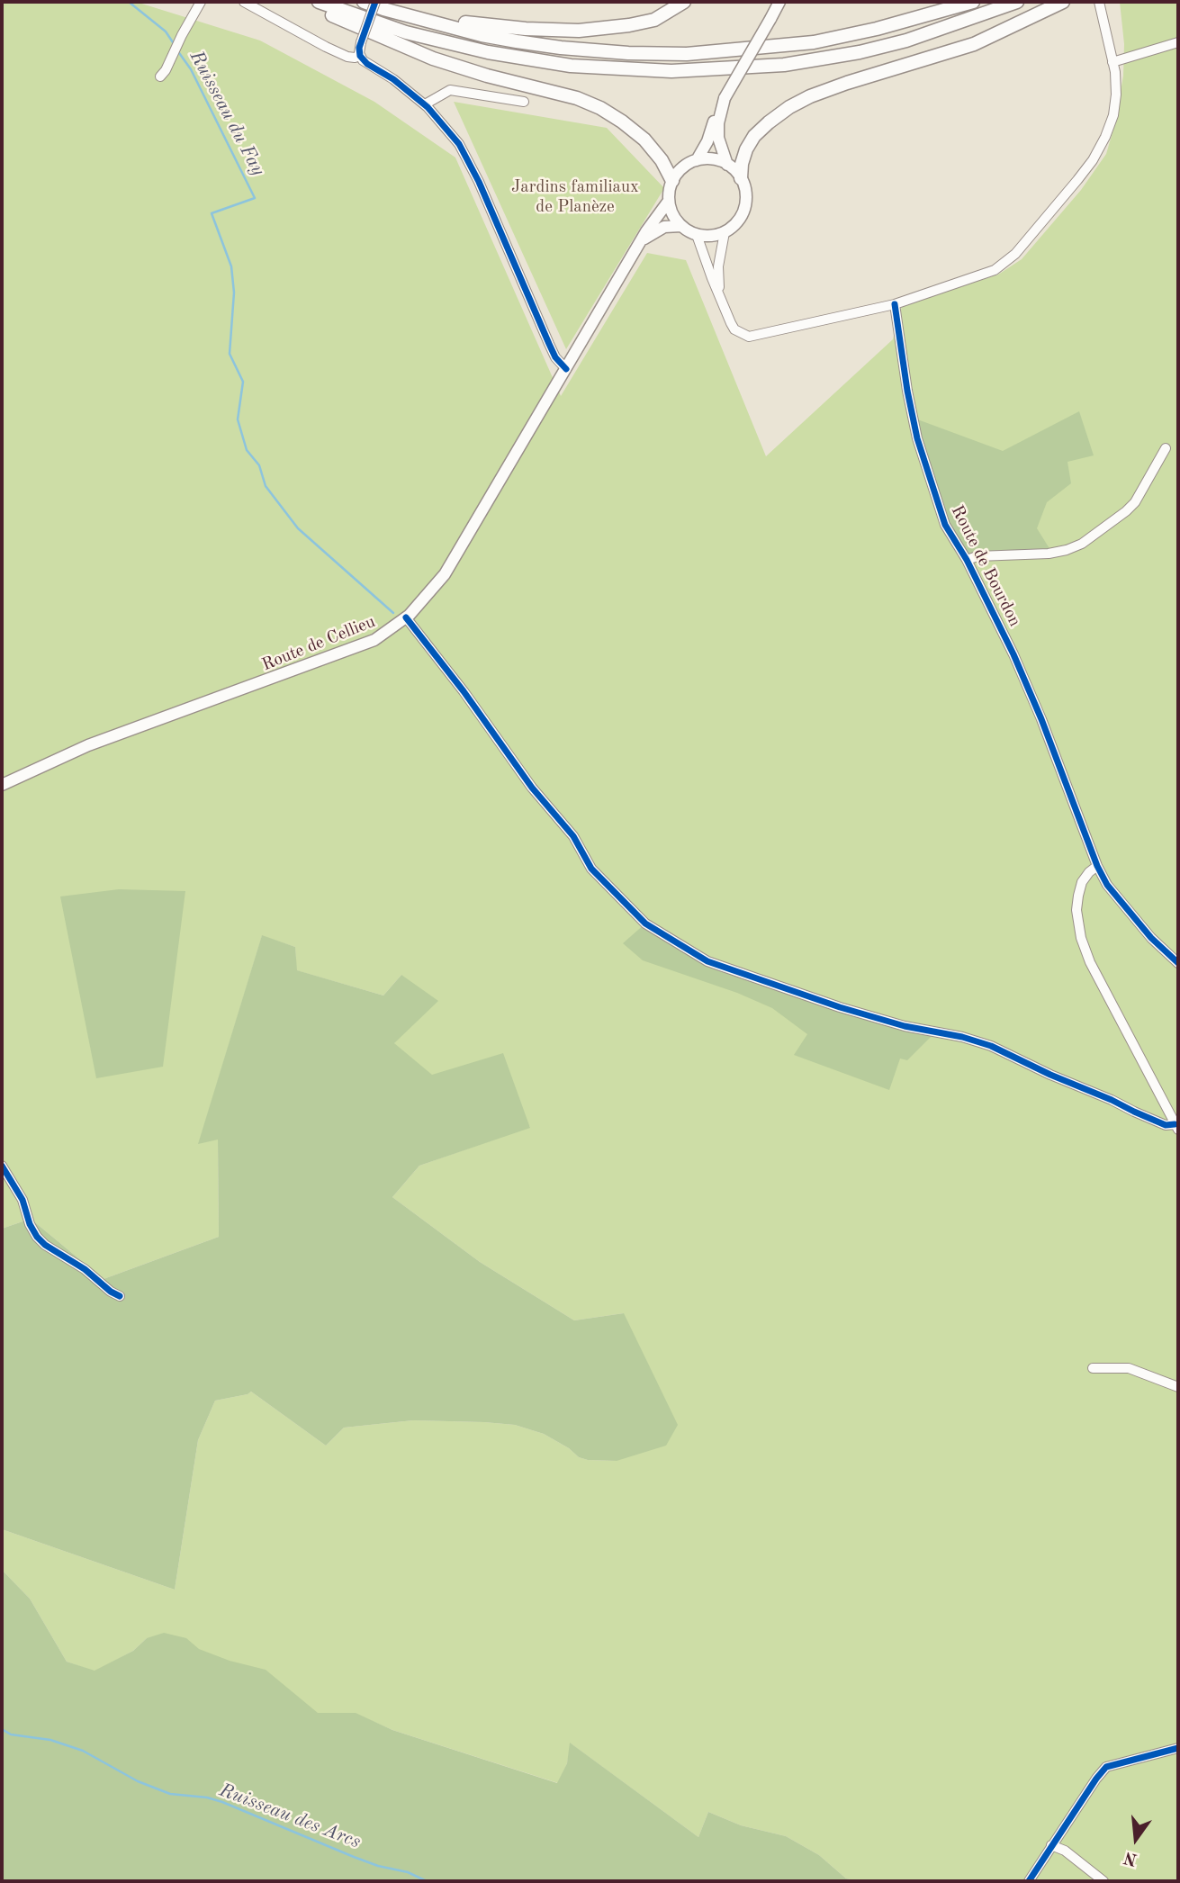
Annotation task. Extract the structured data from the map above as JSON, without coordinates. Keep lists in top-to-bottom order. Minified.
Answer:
{"streets":{"main road":["Route de Cellieu"],"street":["Route de Bourdon"]},"water":["Ruisseau du Fay","Ruisseau des Arcs"],"parks":["Jardins familiaux de Planèze"],"north":"bottom"}
